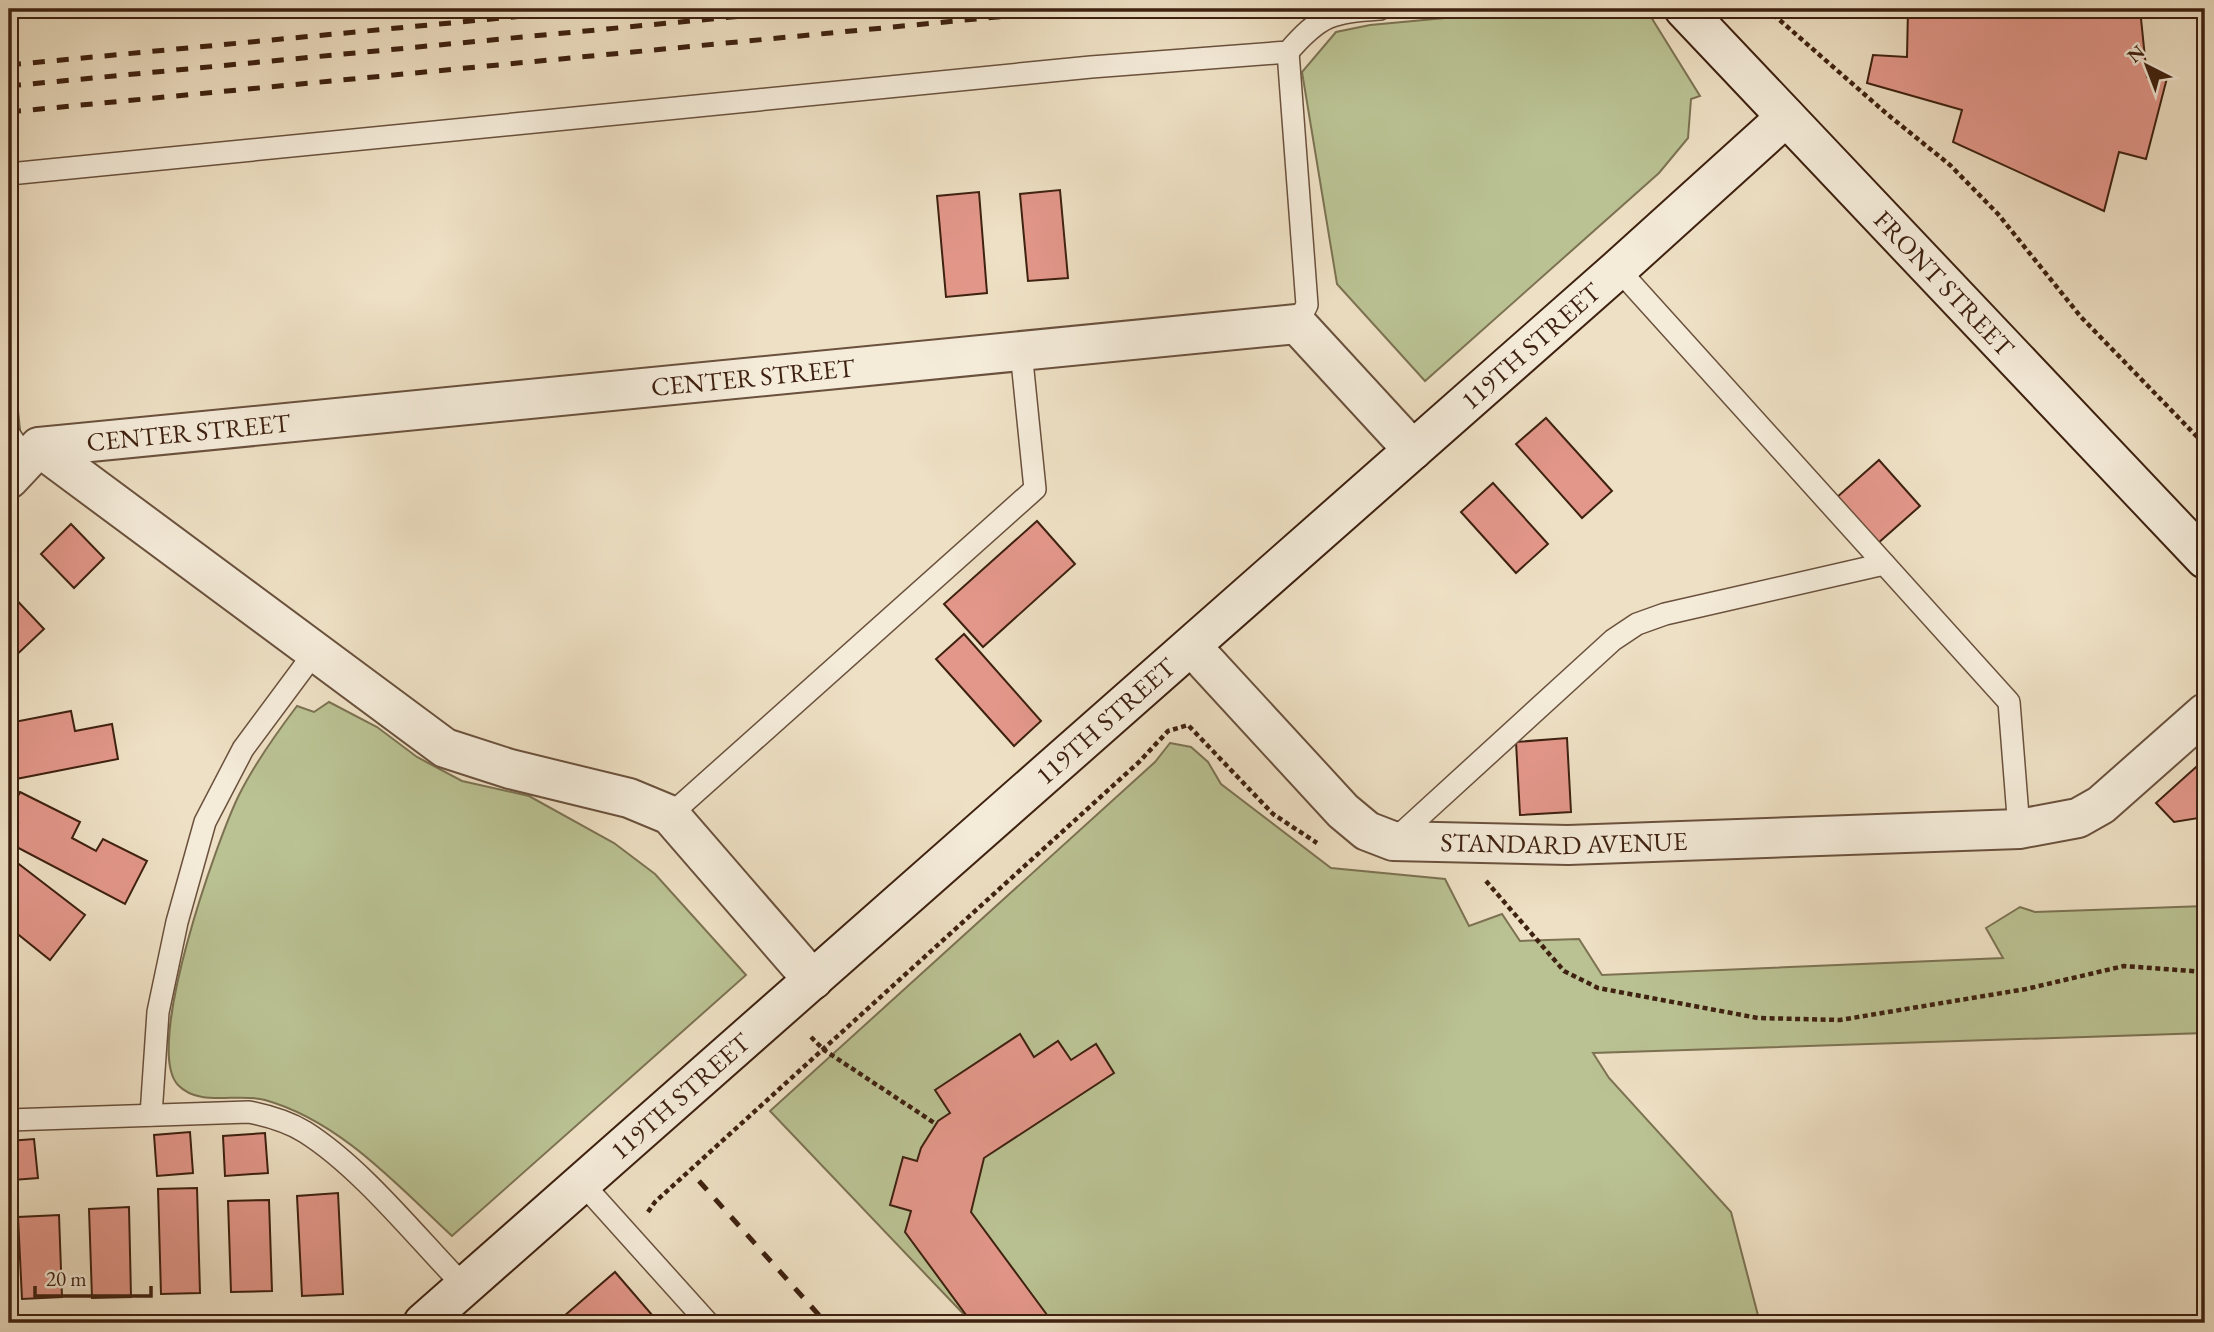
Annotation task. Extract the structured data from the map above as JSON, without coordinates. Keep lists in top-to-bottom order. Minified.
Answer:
{"streets":{"street":["FRONT STREET","119TH STREET","CENTER STREET","STANDARD AVENUE"]},"crossings":[["FRONT STREET","119TH STREET"],["119TH STREET","CENTER STREET"],["119TH STREET","STANDARD AVENUE"]],"scale_bar":"20 m","north":"top left"}
